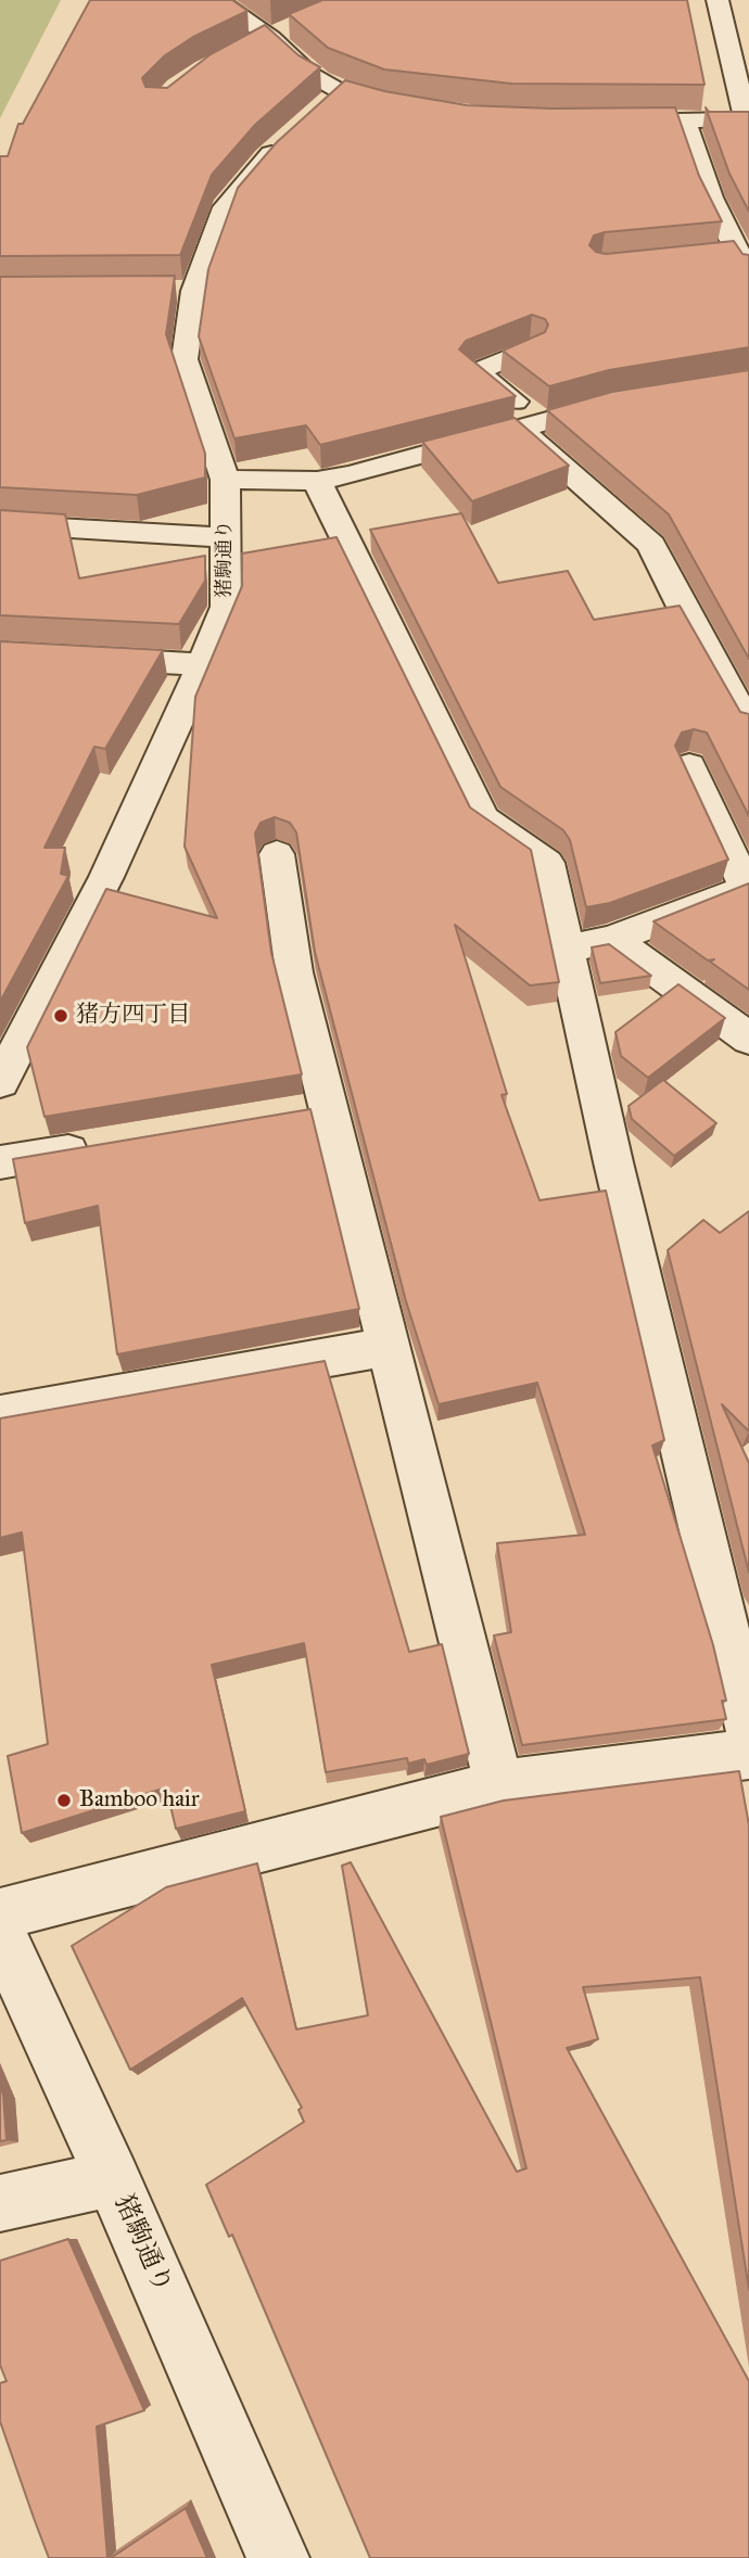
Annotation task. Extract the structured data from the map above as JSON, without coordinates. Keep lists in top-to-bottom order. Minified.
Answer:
{"streets":{"street":["猪駒通り"]},"places":["猪方四丁目","Bamboo hair"]}
